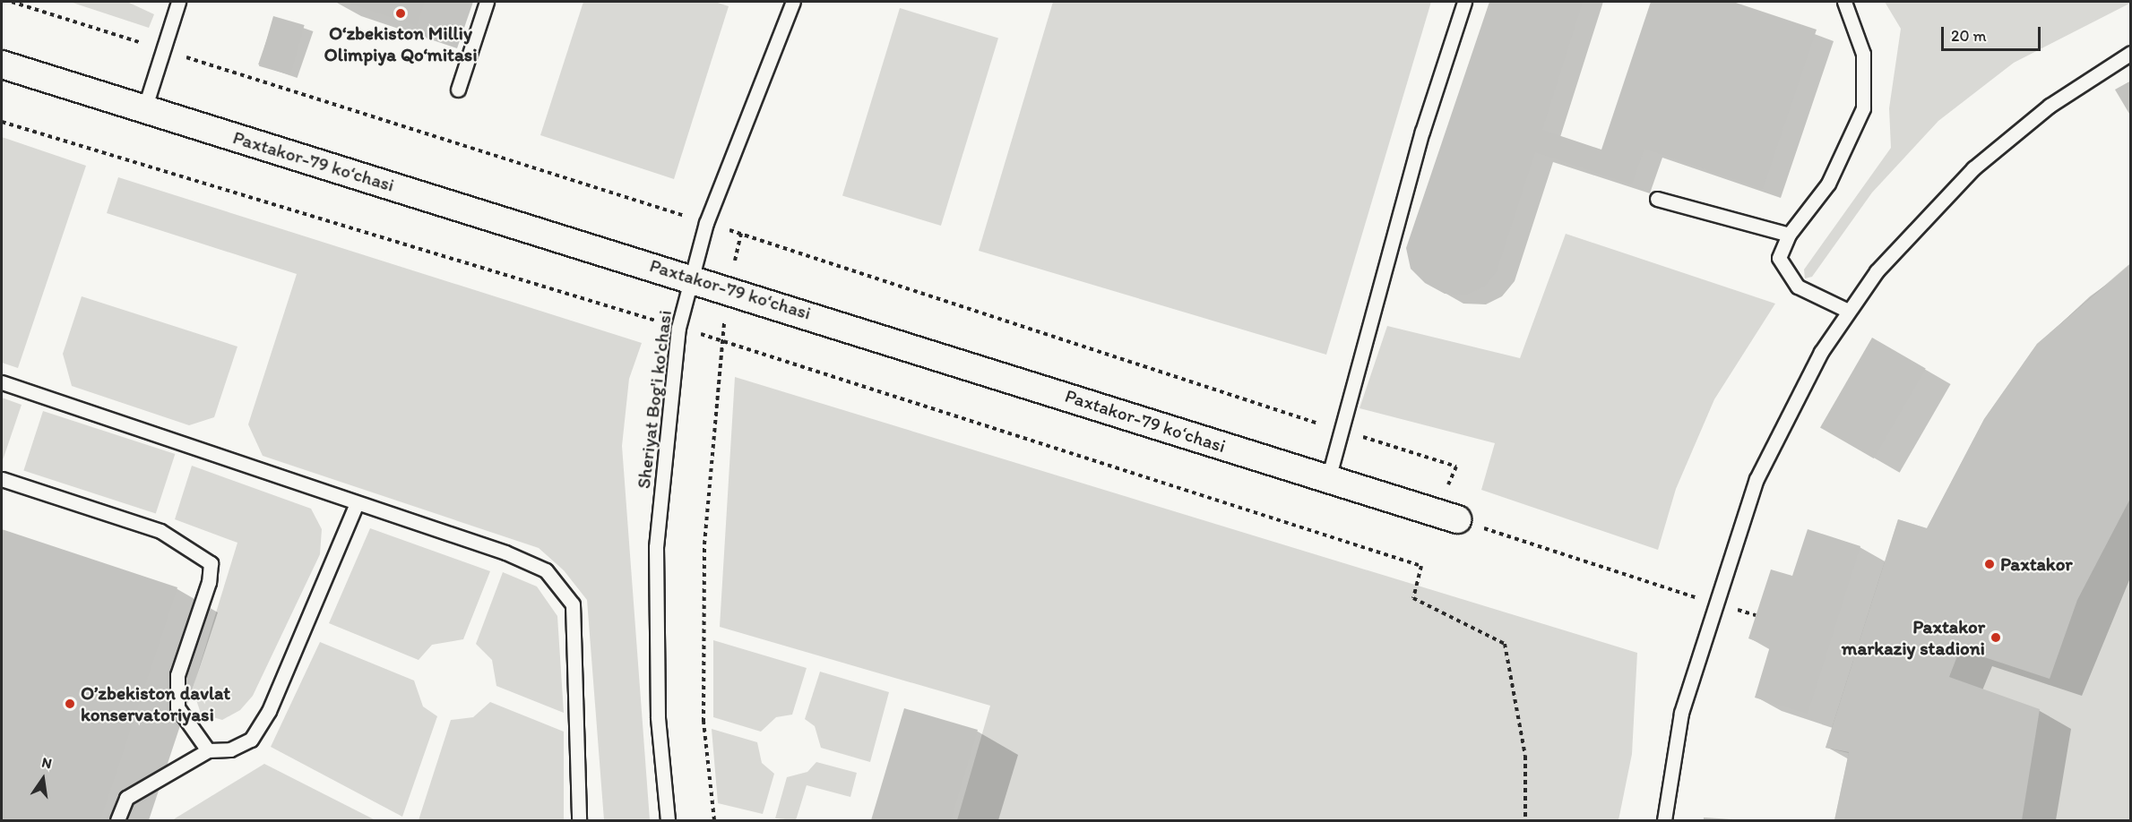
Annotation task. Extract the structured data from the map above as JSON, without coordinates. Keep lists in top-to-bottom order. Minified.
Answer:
{"streets":{"street":["Paxtakor-79 ko‘chasi"],"lane":["Sheriyat Bog'i ko'chasi"]},"crossings":[["Paxtakor-79 ko‘chasi","Sheriyat Bog'i ko'chasi"]],"places":["O‘zbekiston Milliy Olimpiya Qo‘mitasi","Paxtakor","Paxtakor markaziy stadioni","O’zbekiston davlat konservatoriyasi"],"scale_bar":"20 m","north":"top"}
